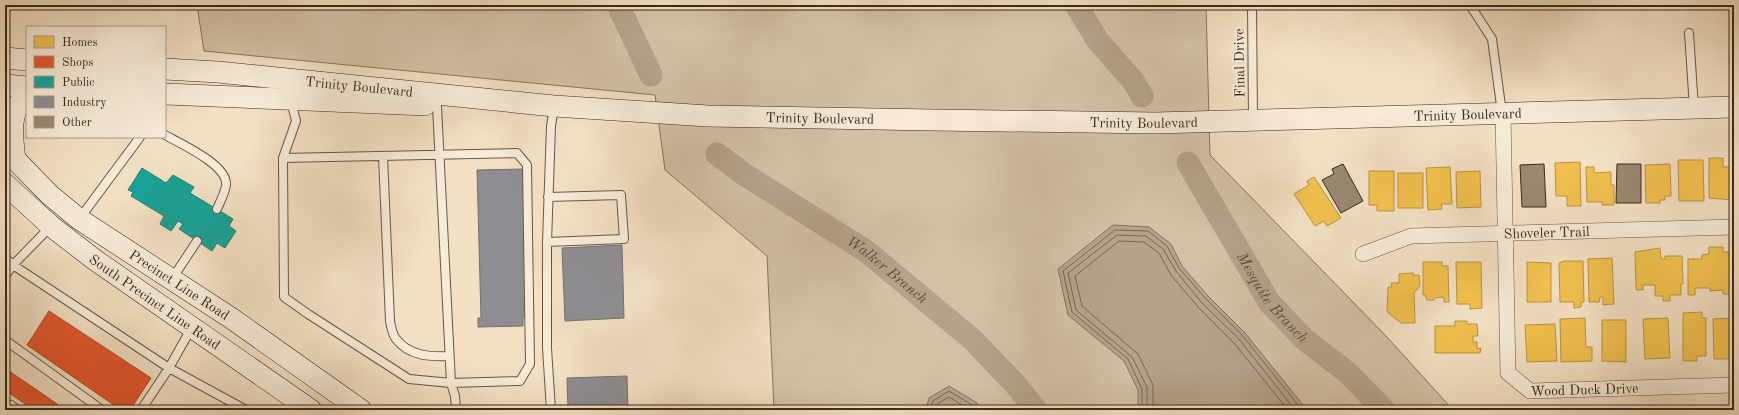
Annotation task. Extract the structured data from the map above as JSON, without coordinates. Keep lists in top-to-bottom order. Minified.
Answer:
{"streets":{"main road":["Trinity Boulevard","Precinct Line Road","South Precinct Line Road"],"street":["Shoveler Trail","Wood Duck Drive"],"lane":["Final Drive"]},"crossings":[["Final Drive","Trinity Boulevard"],["Trinity Boulevard","Wood Duck Drive"],["Shoveler Trail","Wood Duck Drive"]],"water":["Walker Branch","Mesquite Branch"],"legend":["Homes","Shops","Public","Industry","Other"]}
